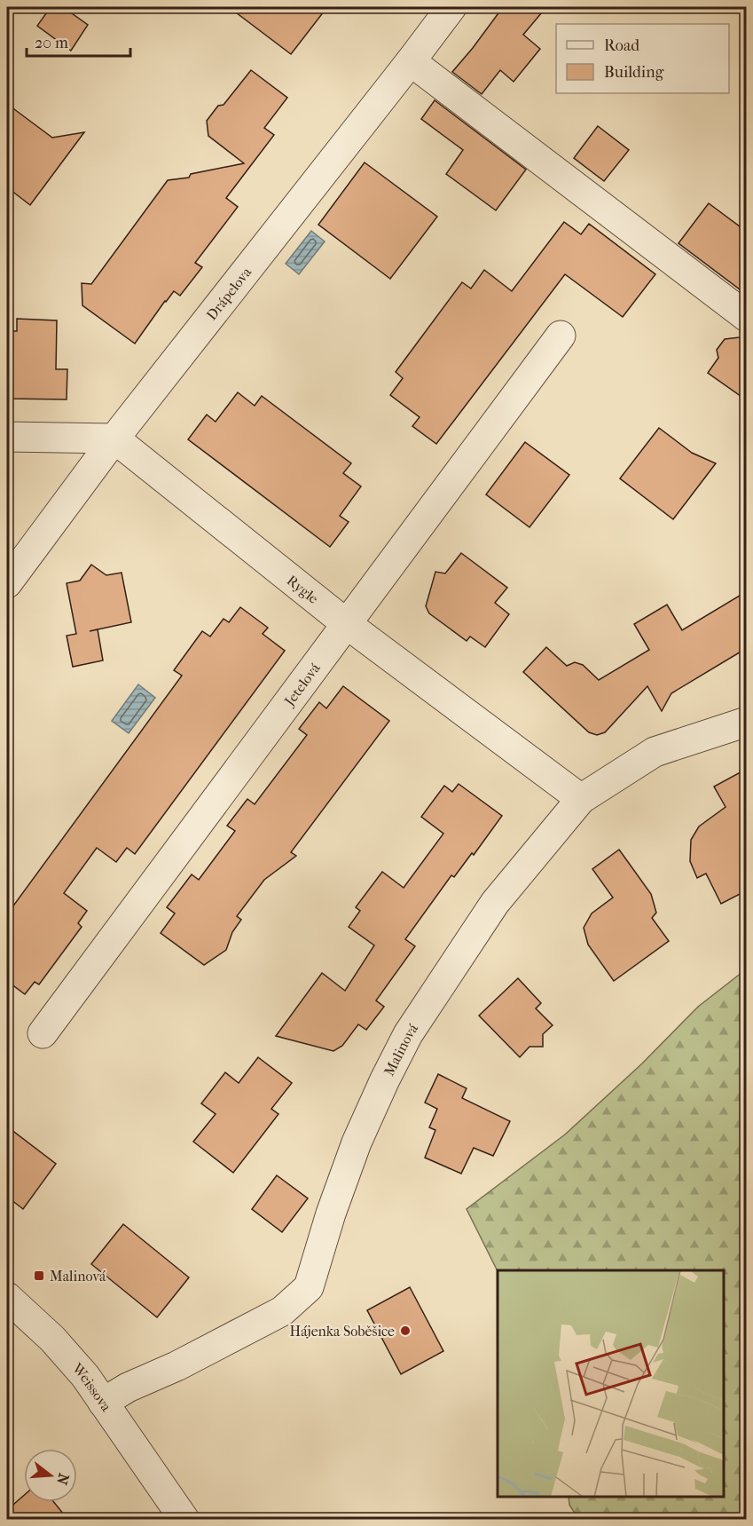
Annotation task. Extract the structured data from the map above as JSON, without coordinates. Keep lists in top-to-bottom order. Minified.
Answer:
{"streets":{"street":["Drápelova","Rygle","Jetelová","Malinová","Weissova"]},"crossings":[["Drápelova","Rygle"],["Rygle","Jetelová"],["Rygle","Malinová"],["Malinová","Weissova"]],"places":{"transit":["Malinová"],"other":["Hájenka Soběšice"]},"legend":["Road","Building"],"scale_bar":"20 m","north":"right"}
